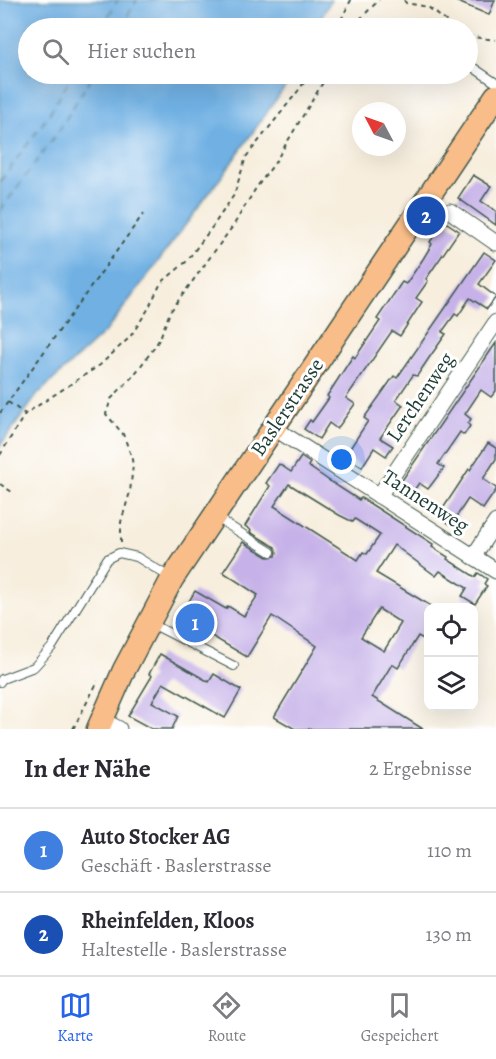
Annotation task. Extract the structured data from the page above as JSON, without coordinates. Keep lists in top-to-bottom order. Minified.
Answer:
{"streets":{"main road":["Baslerstrasse"],"street":["Lerchenweg","Tannenweg"]},"crossings":[["Lerchenweg","Tannenweg"],["Baslerstrasse","Tannenweg"]],"north":"top left","page":{"search":"Hier suchen","pins":["2","1"],"heading":["In der Nähe","2 Ergebnisse"],"list":[{"mark":"1","name":"Auto Stocker AG","note":"Geschäft · Baslerstrasse","value":"110 m"},{"mark":"2","name":"Rheinfelden, Kloos","note":"Haltestelle · Baslerstrasse","value":"130 m"}],"nav":["Karte","Route","Gespeichert"]}}
